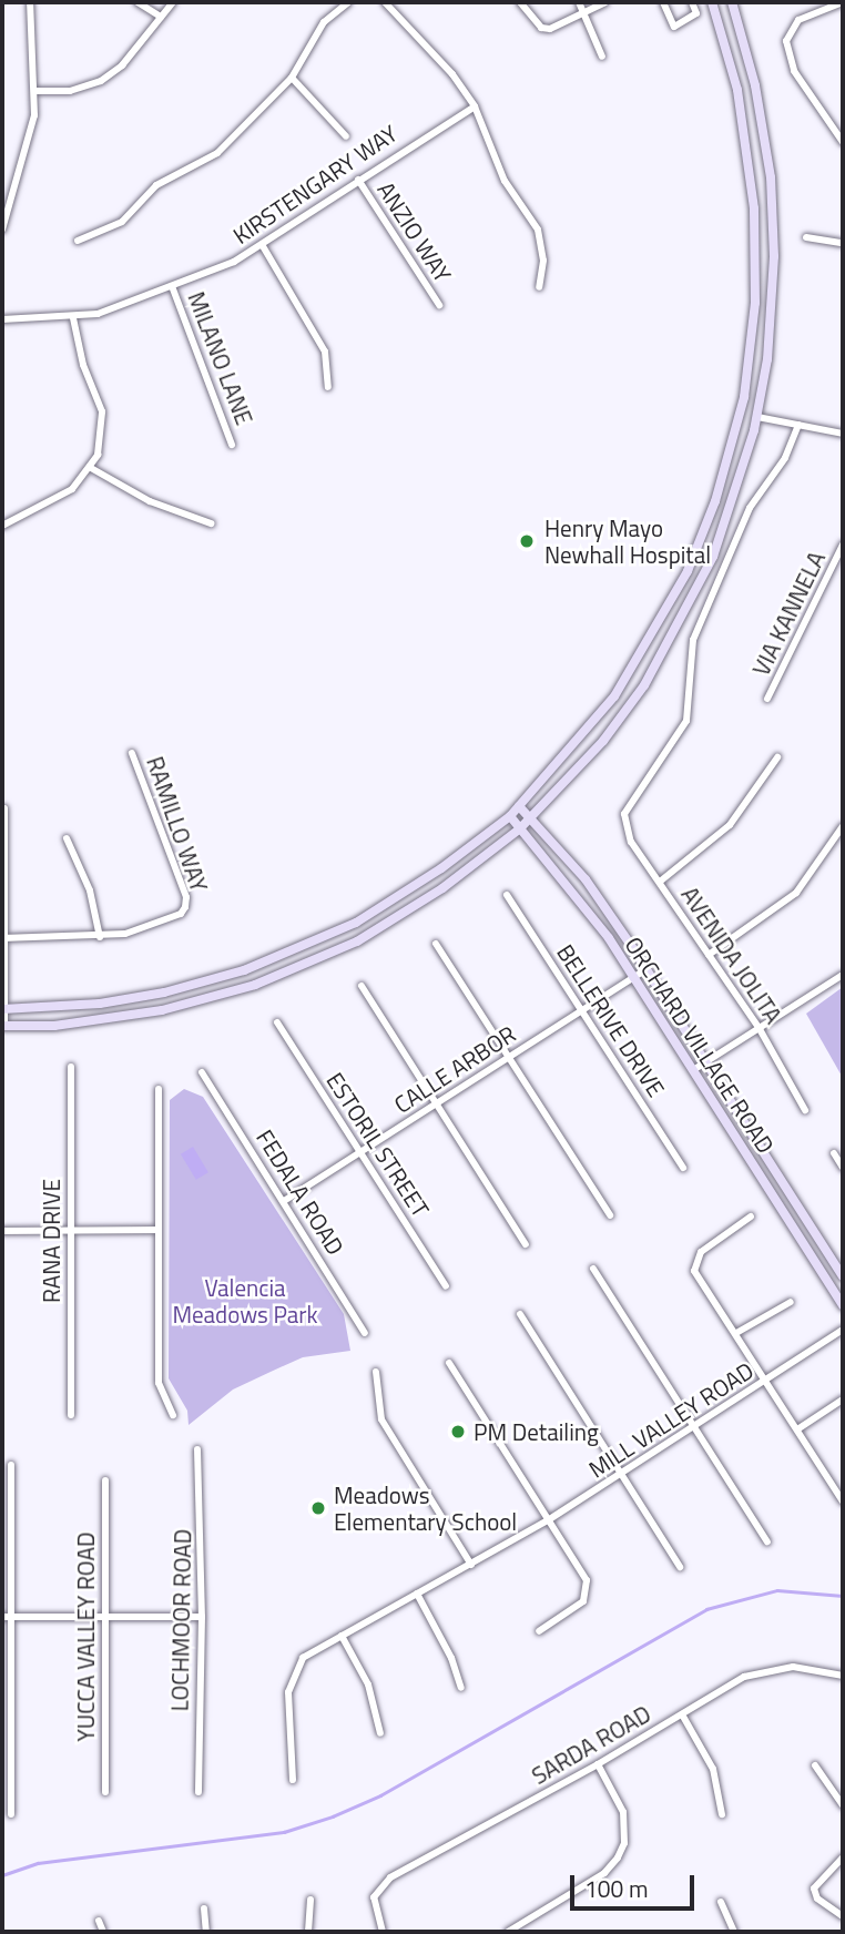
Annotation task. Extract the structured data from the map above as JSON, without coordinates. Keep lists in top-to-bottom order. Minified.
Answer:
{"streets":{"main road":["ORCHARD VILLAGE ROAD"],"street":["KIRSTENGARY WAY","ANZIO WAY","MILANO LANE","VIA KANNELA","RAMILLO WAY","AVENIDA JOLITA","BELLERIVE DRIVE","CALLE ARBOR","ESTORIL STREET","FEDALA ROAD","RANA DRIVE","MILL VALLEY ROAD","LOCHMOOR ROAD","YUCCA VALLEY ROAD","SARDA ROAD"]},"crossings":[["KIRSTENGARY WAY","ANZIO WAY"],["KIRSTENGARY WAY","MILANO LANE"],["BELLERIVE DRIVE","CALLE ARBOR"],["ORCHARD VILLAGE ROAD","CALLE ARBOR"],["CALLE ARBOR","ESTORIL STREET"],["CALLE ARBOR","FEDALA ROAD"]],"parks":["Valencia Meadows Park"],"places":["Henry Mayo Newhall Hospital","PM Detailing","Meadows Elementary School"],"scale_bar":"100 m"}
